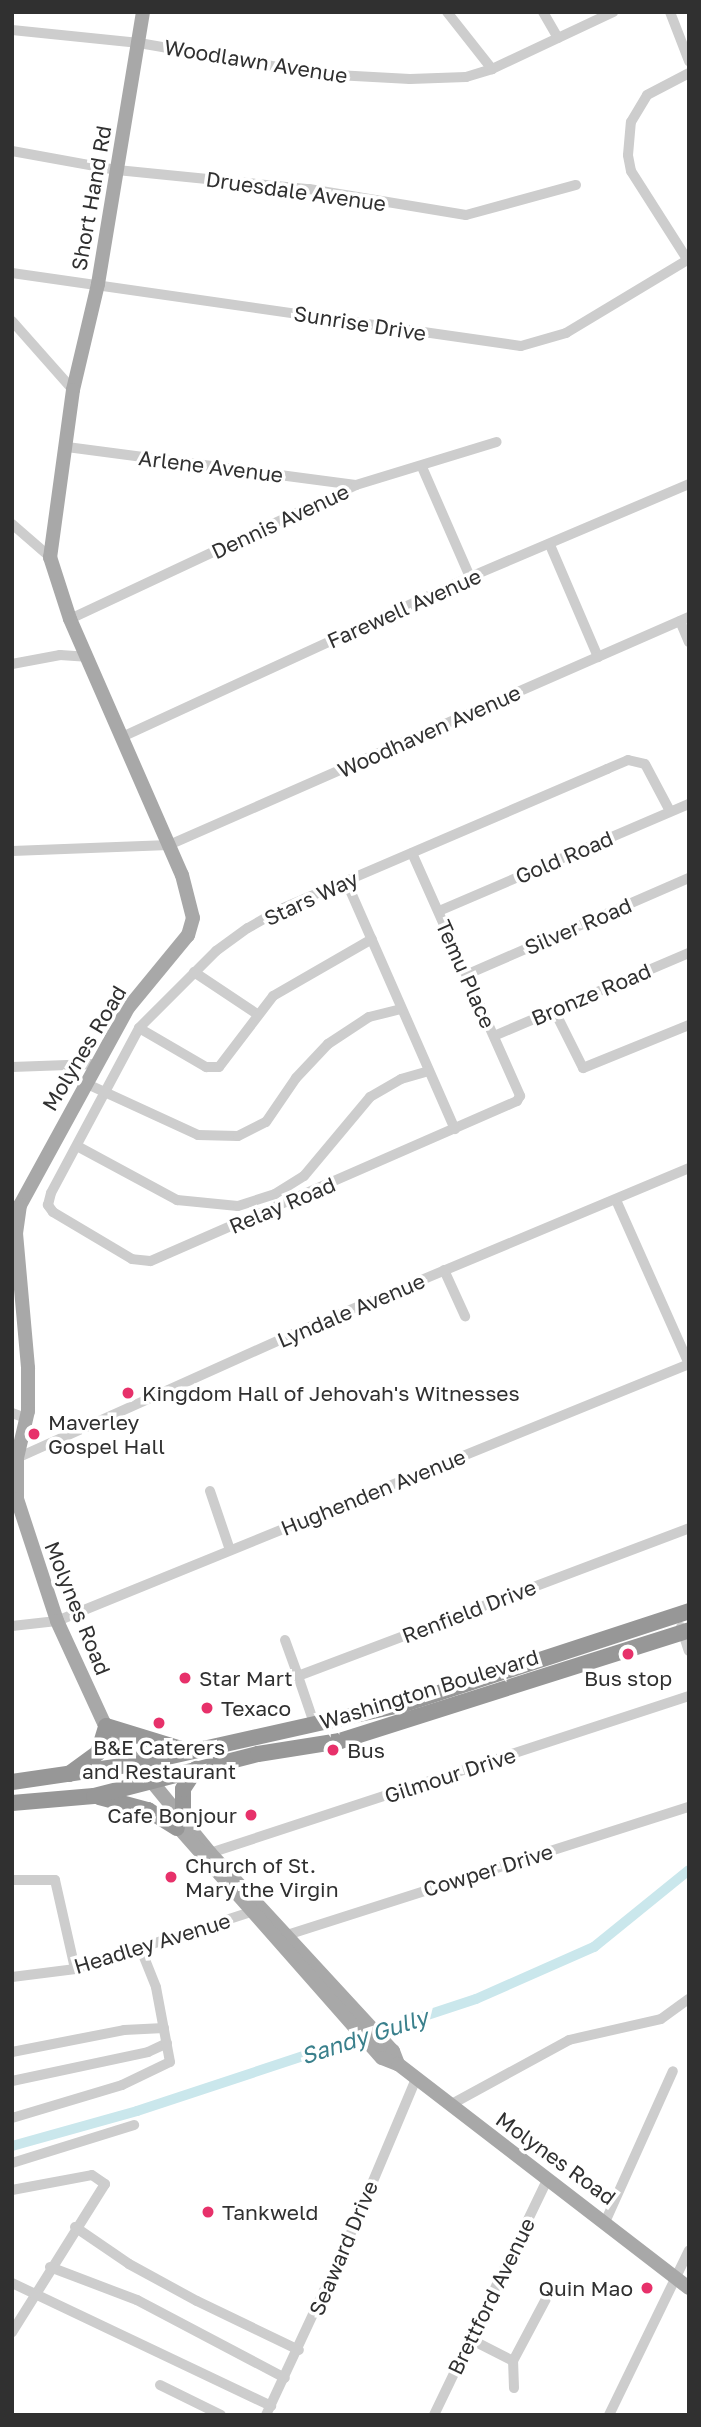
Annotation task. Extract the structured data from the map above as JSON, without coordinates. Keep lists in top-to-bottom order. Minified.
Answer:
{"streets":{"highway":["Washington Boulevard"],"main road":["Short Hand Rd","Molynes Road"],"street":["Woodlawn Avenue","Druesdale Avenue","Sunrise Drive","Arlene Avenue","Dennis Avenue","Farewell Avenue","Woodhaven Avenue","Gold Road","Stars Way","Silver Road","Temu Place","Bronze Road","Relay Road","Lyndale Avenue","Hughenden Avenue","Renfield Drive","Gilmour Drive","Cowper Drive","Headley Avenue","Seaward Drive","Brettford Avenue"]},"crossings":[["Woodlawn Avenue","Short Hand Rd"],["Druesdale Avenue","Short Hand Rd"],["Short Hand Rd","Sunrise Drive"],["Short Hand Rd","Molynes Road"],["Arlene Avenue","Dennis Avenue"],["Arlene Avenue","Molynes Road"],["Dennis Avenue","Molynes Road"],["Farewell Avenue","Molynes Road"],["Woodhaven Avenue","Molynes Road"],["Gold Road","Stars Way"],["Gold Road","Temu Place"],["Stars Way","Temu Place"],["Stars Way","Relay Road"],["Silver Road","Temu Place"],["Temu Place","Bronze Road"],["Temu Place","Relay Road"],["Molynes Road","Lyndale Avenue"],["Molynes Road","Hughenden Avenue"],["Molynes Road","Washington Boulevard"],["Molynes Road","Gilmour Drive"],["Molynes Road","Cowper Drive"],["Molynes Road","Headley Avenue"],["Molynes Road","Seaward Drive"],["Molynes Road","Brettford Avenue"]],"water":["Sandy Gully"],"places":["Kingdom Hall of Jehovah's Witnesses","Maverley Gospel Hall","Bus stop","Star Mart","Texaco","B&E Caterers and Restaurant","Bus","Cafe Bonjour","Church of St. Mary the Virgin","Tankweld","Quin Mao"]}
